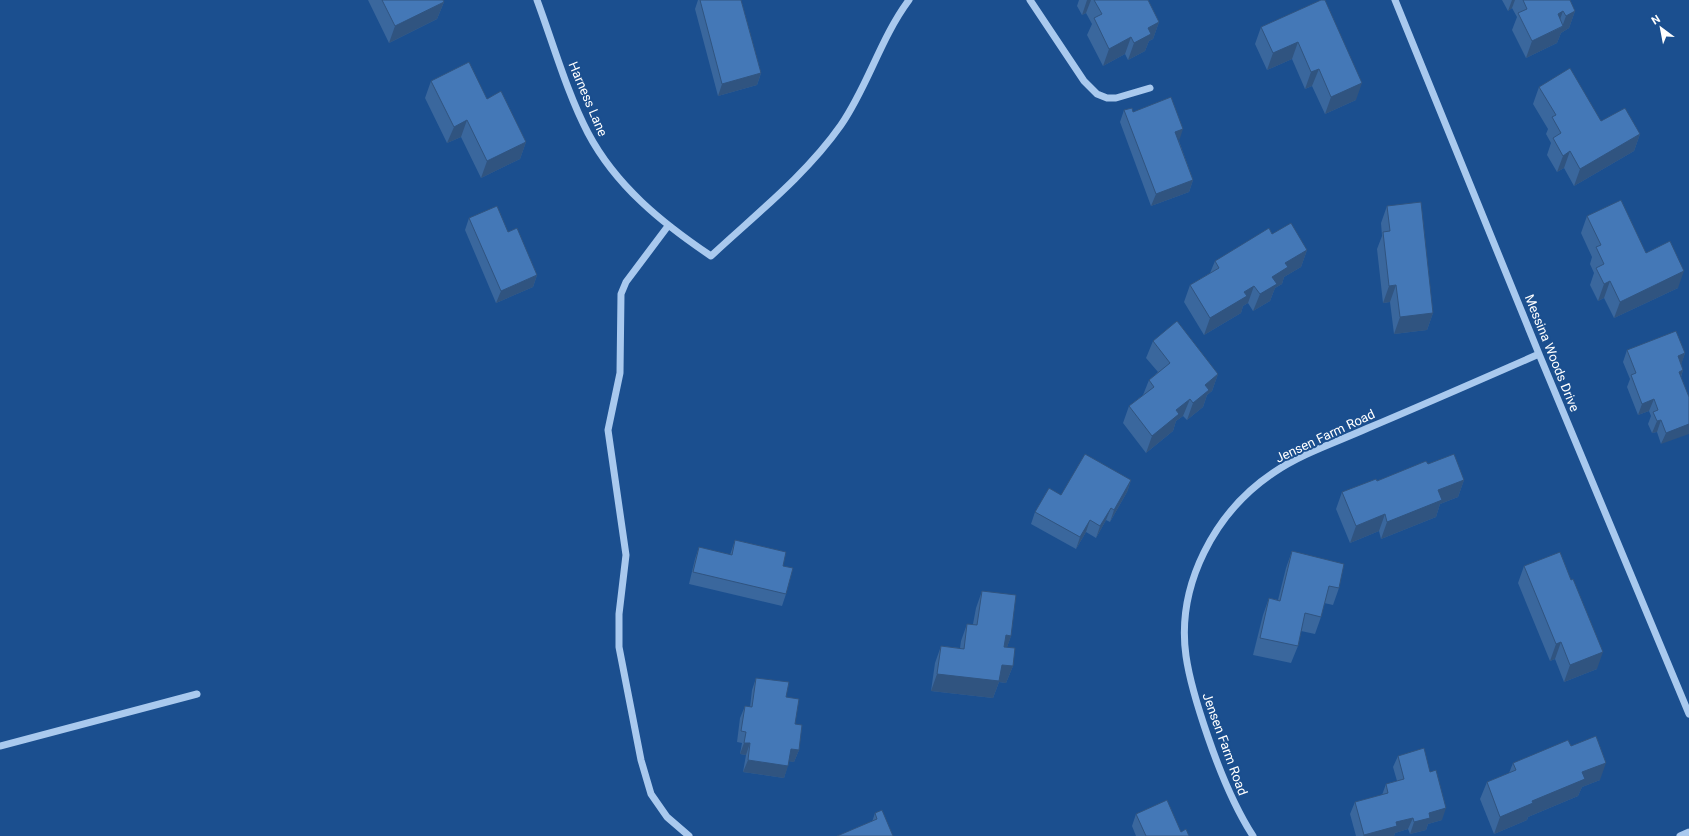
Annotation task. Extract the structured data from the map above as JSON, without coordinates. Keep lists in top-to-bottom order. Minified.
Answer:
{"streets":{"street":["Harness Lane","Messina Woods Drive","Jensen Farm Road"]},"crossings":[["Messina Woods Drive","Jensen Farm Road"]],"north":"top left"}
